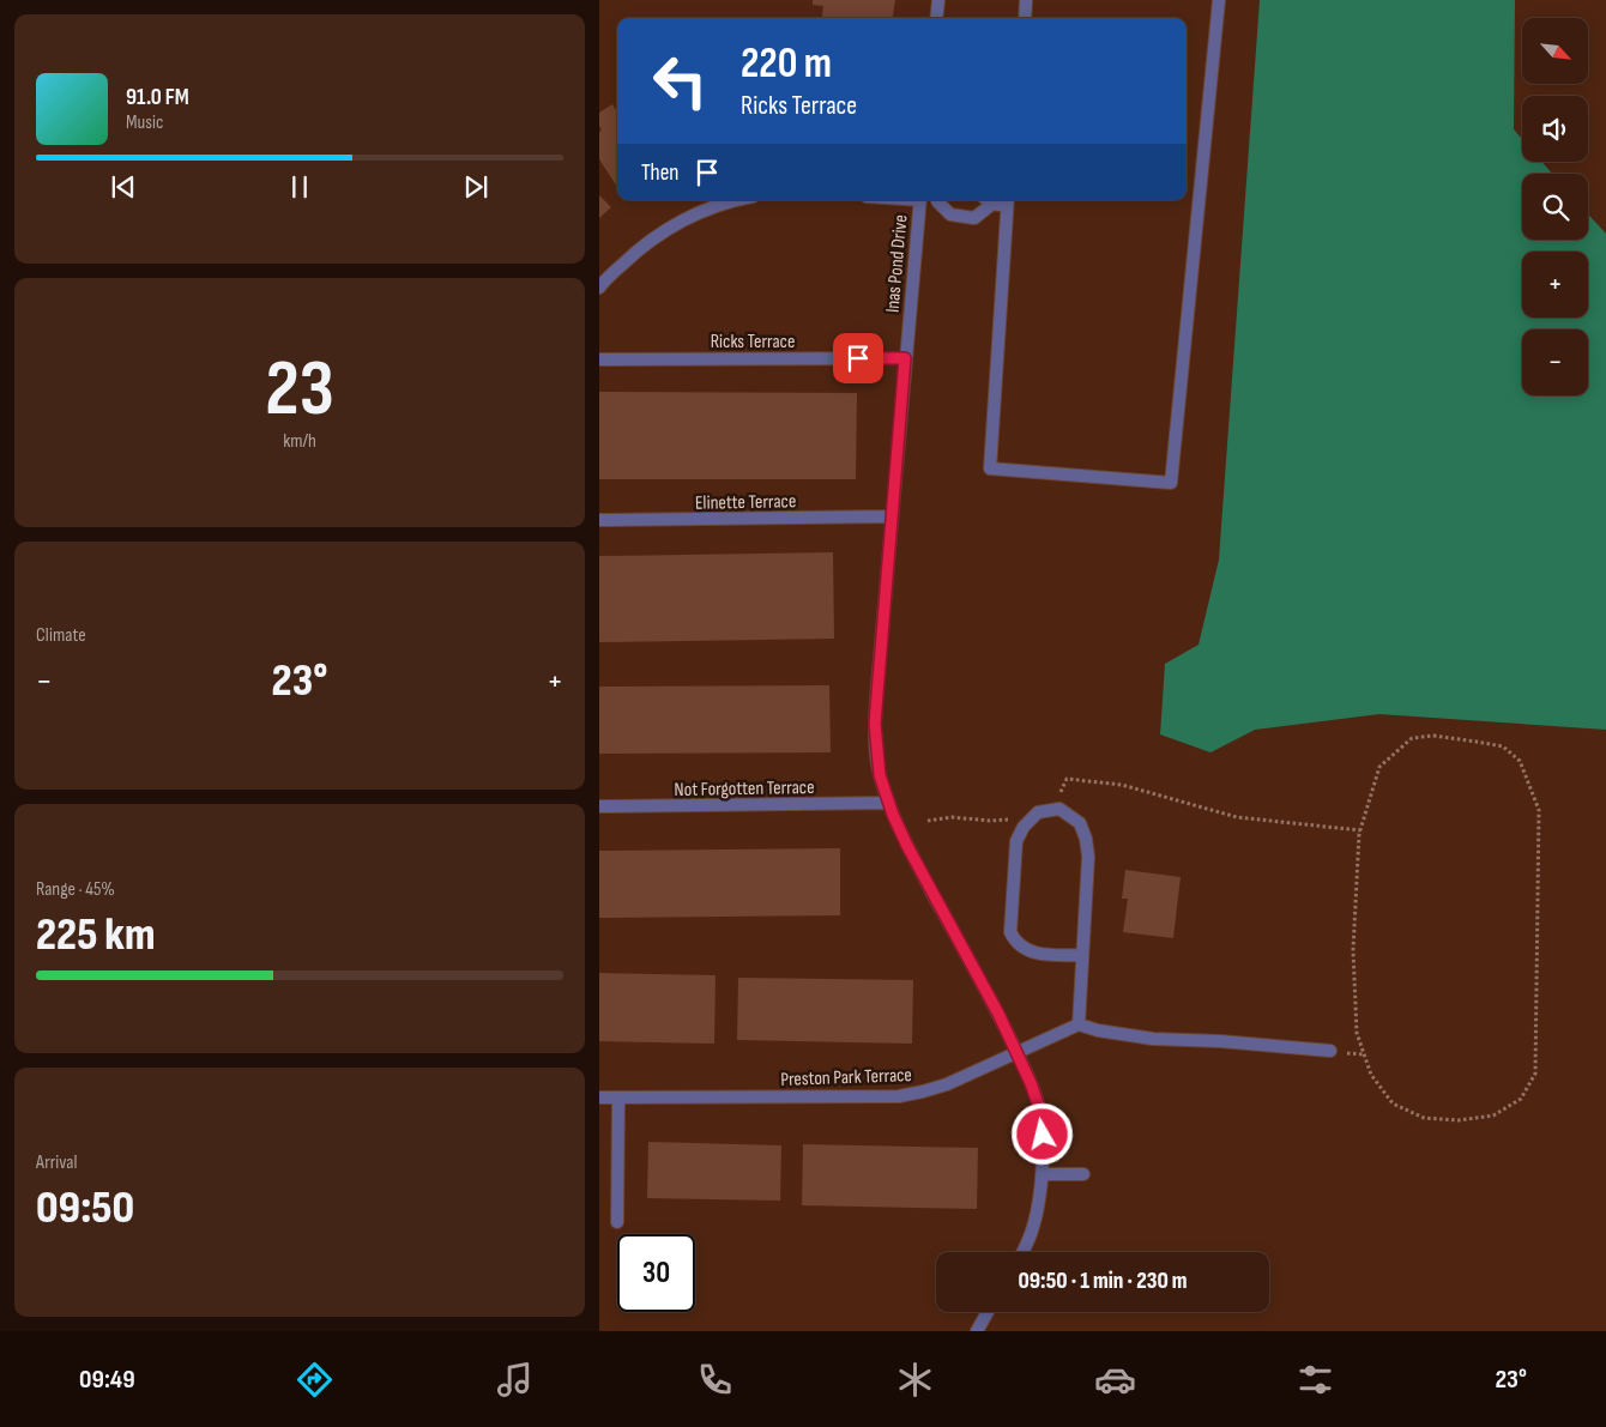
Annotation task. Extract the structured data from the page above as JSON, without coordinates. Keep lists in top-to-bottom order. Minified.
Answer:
{"streets":{"street":["Inas Pond Drive","Ricks Terrace","Elinette Terrace","Not Forgotten Terrace","Preston Park Terrace"]},"crossings":[["Inas Pond Drive","Ricks Terrace"],["Inas Pond Drive","Elinette Terrace"],["Inas Pond Drive","Not Forgotten Terrace"],["Inas Pond Drive","Preston Park Terrace"]],"north":"bottom right","page":{"map_buttons":["+","−"],"turn":["220 m","Ricks Terrace"],"song":["91.0 FM","Music"],"then":"Then","tile":[["23","km/h"],"Climate",["Range · 45%","225 km"],["Arrival","09:50"]],"heat":["−","23°","+"],"limit":"30","trip":"09:50 · 1 min · 230 m","tabs":["09:49","23°"]}}
